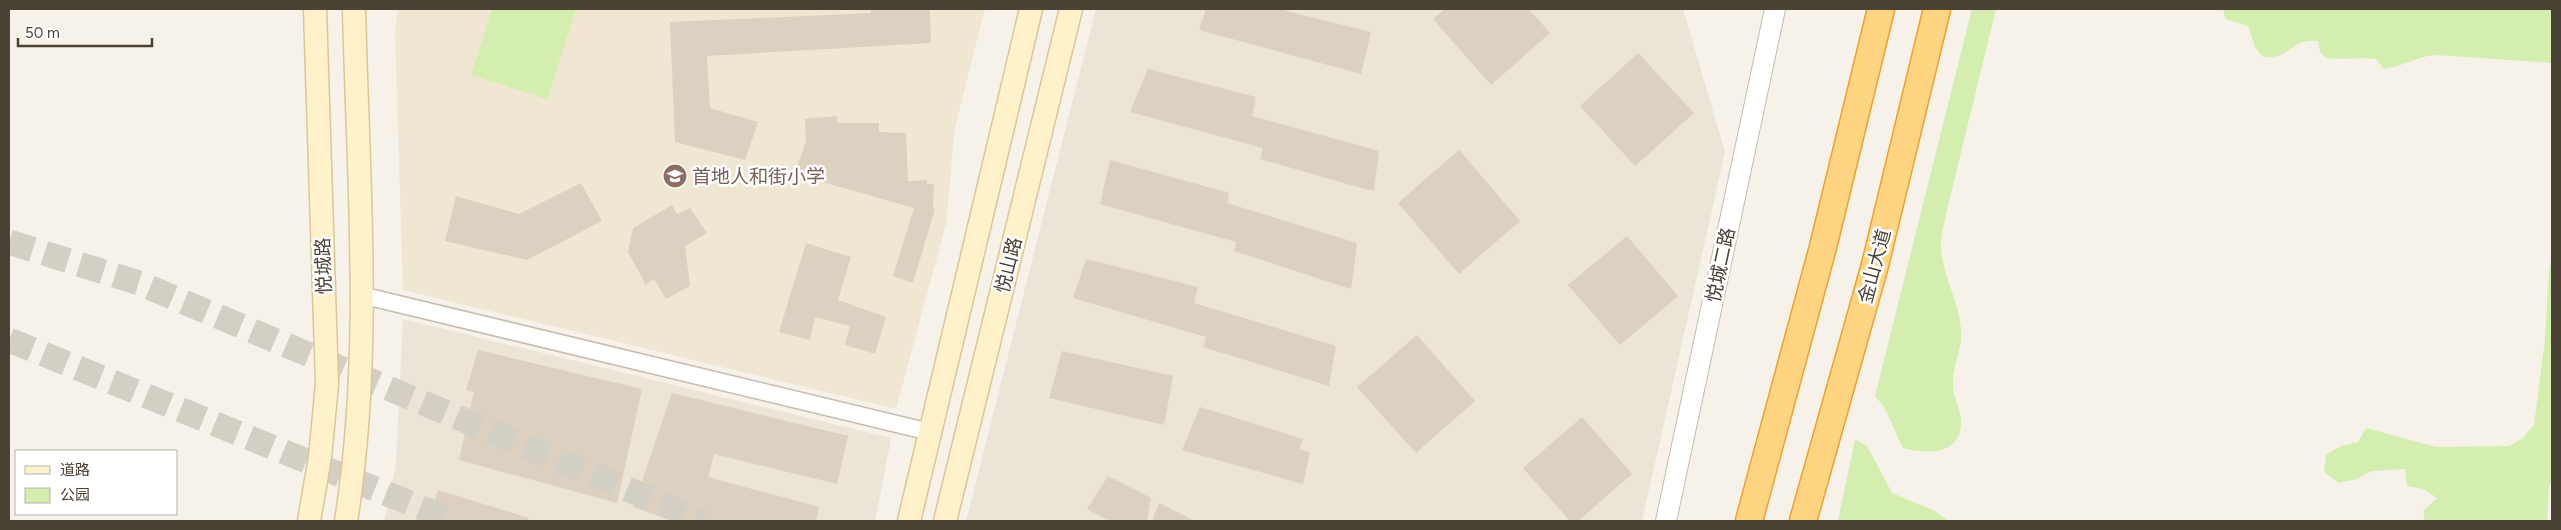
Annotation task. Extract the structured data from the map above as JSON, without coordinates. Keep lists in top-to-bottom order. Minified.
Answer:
{"streets":{"highway":["金山大道"],"main road":["悦山路","悦城路"],"street":["悦城二路"]},"places":{"school or university":["首地人和街小学"]},"legend":["道路","公园"],"scale_bar":"50 m"}
